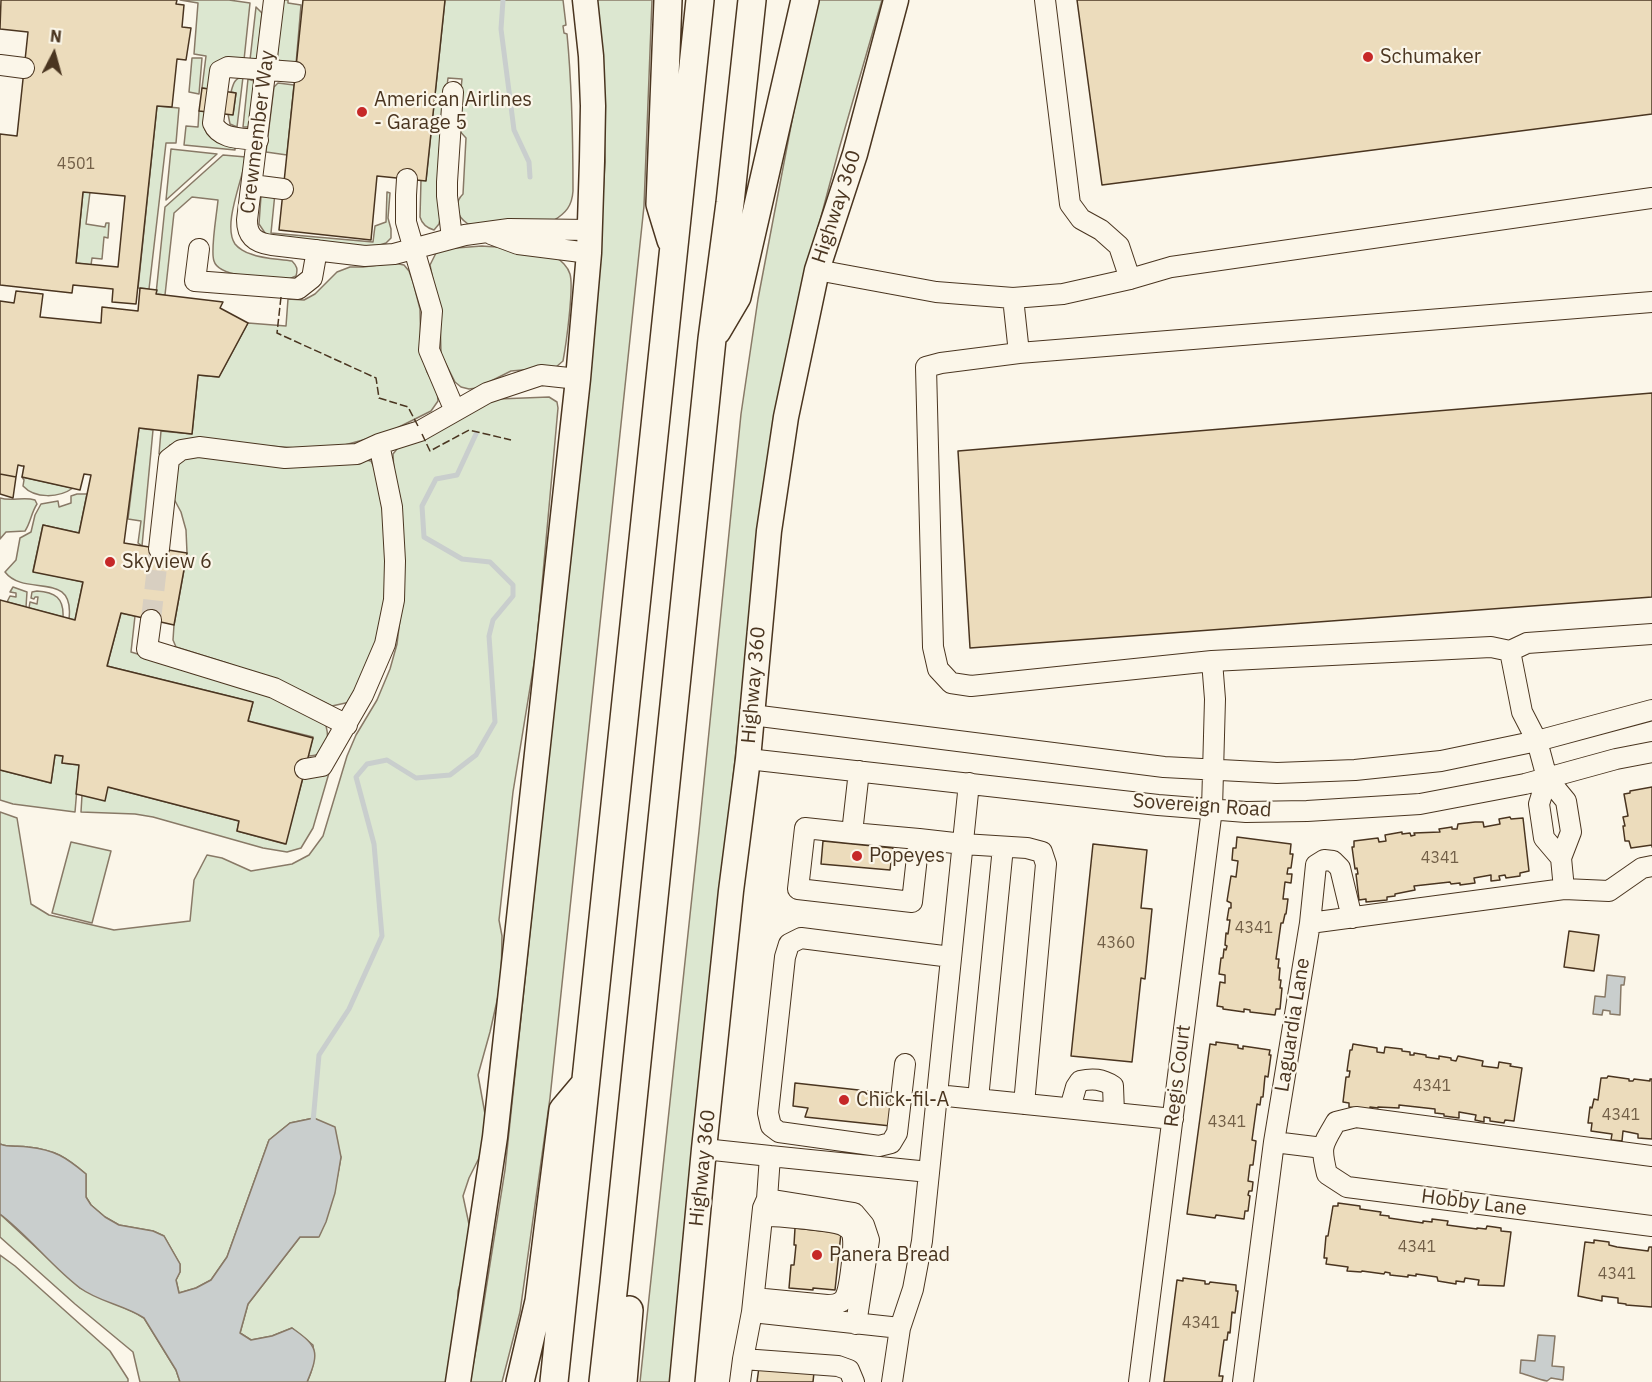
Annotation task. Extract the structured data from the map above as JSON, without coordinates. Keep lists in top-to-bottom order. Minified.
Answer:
{"streets":{"main road":["Highway 360"],"street":["Crewmember Way","Sovereign Road","Laguardia Lane","Regis Court","Hobby Lane"]},"crossings":[["Highway 360","Sovereign Road"],["Sovereign Road","Regis Court"]],"places":["Schumaker","American Airlines - Garage 5","Skyview 6","Popeyes","Chick-fil-A","Panera Bread"],"house_numbers":["4501","4341","4341","4360","4341","4341","4341","4341","4341","4341"],"north":"top"}
